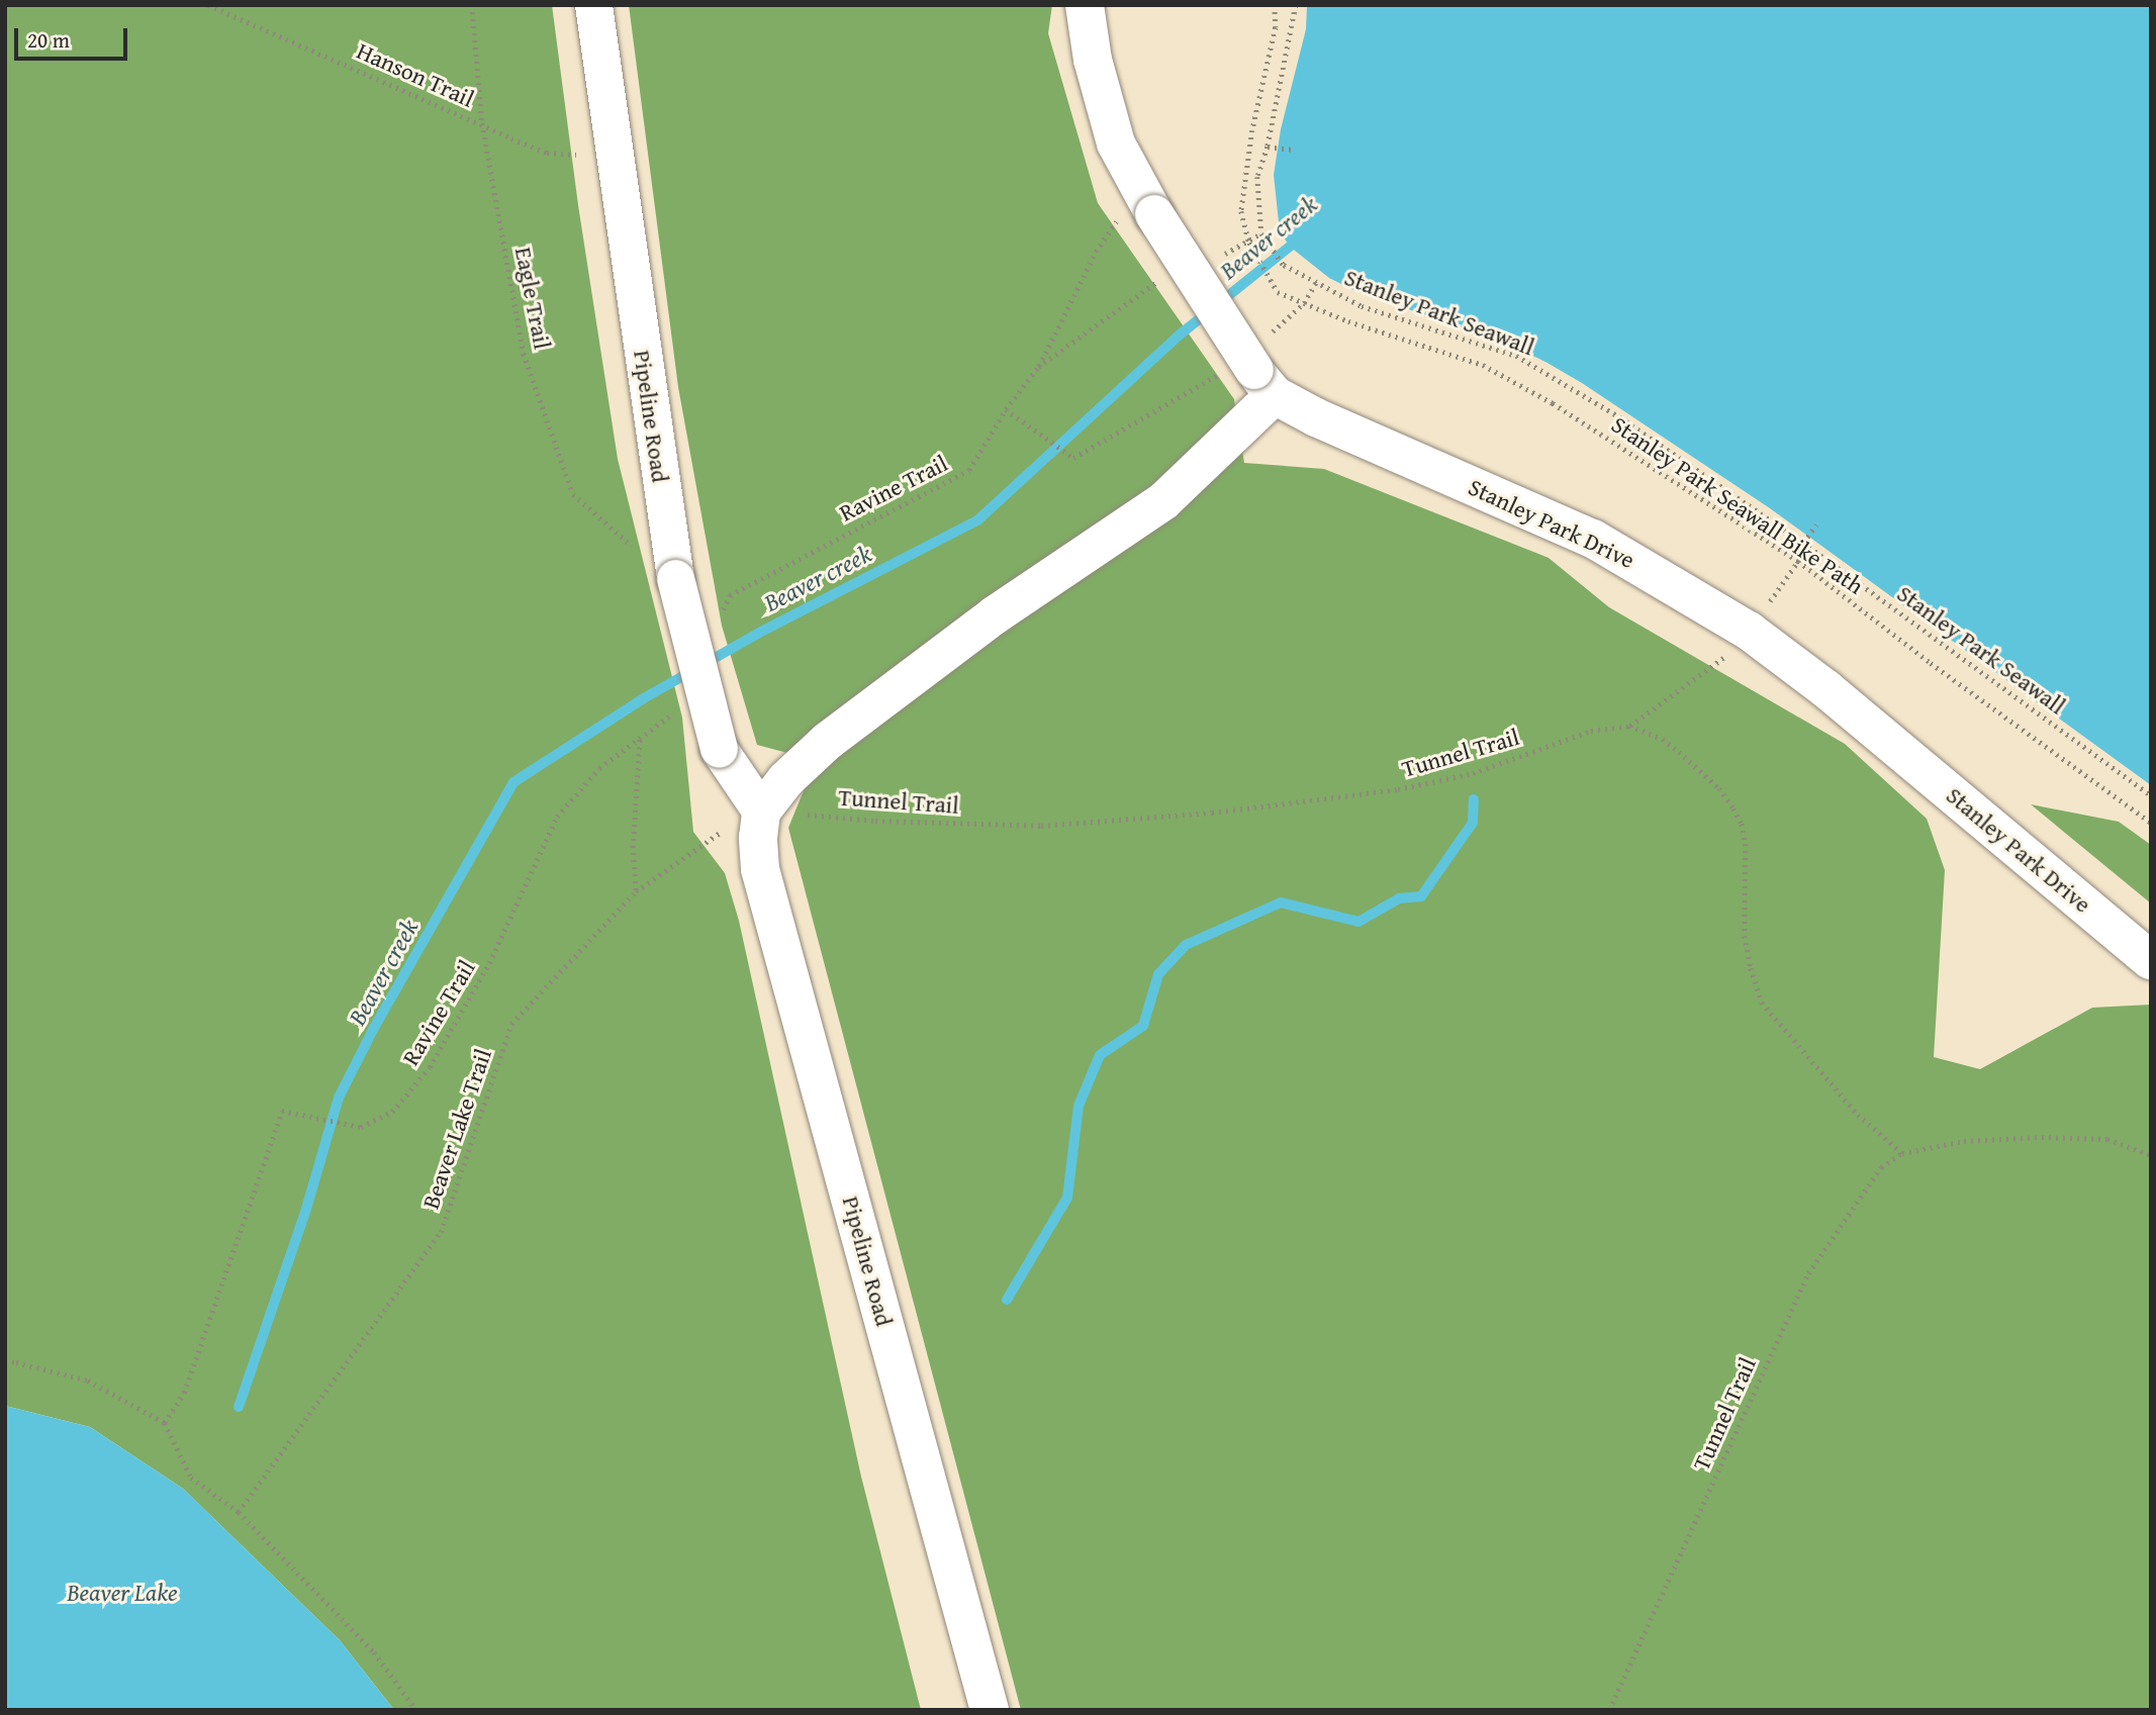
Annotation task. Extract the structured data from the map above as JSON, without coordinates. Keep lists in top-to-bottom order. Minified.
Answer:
{"streets":{"street":["Pipeline Road","Stanley Park Drive"],"path":["Hanson Trail","Eagle Trail","Stanley Park Seawall","Ravine Trail","Stanley Park Seawall Bike Path","Tunnel Trail","Beaver Lake Trail"]},"crossings":[["Hanson Trail","Eagle Trail"],["Hanson Trail","Pipeline Road"],["Pipeline Road","Tunnel Trail"],["Pipeline Road","Beaver Lake Trail"],["Tunnel Trail","Beaver Lake Trail"]],"water":["Beaver creek","Beaver Lake"],"scale_bar":"20 m"}
